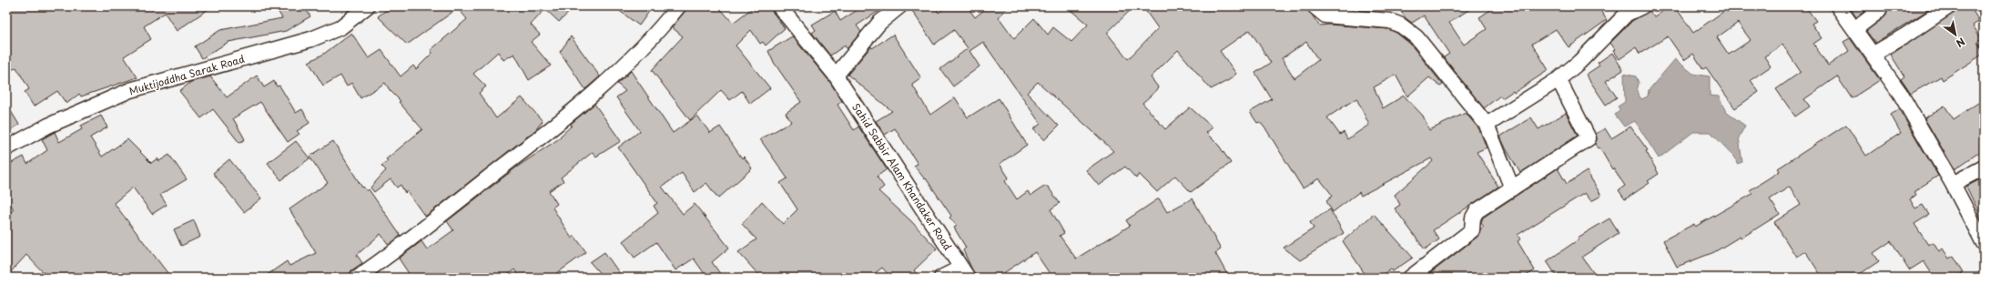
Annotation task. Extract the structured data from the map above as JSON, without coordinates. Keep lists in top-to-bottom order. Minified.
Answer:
{"streets":{"street":["Muktijoddha Sarak Road","Sahid Sabbir Alam Khandaker Road"]},"north":"bottom right"}
